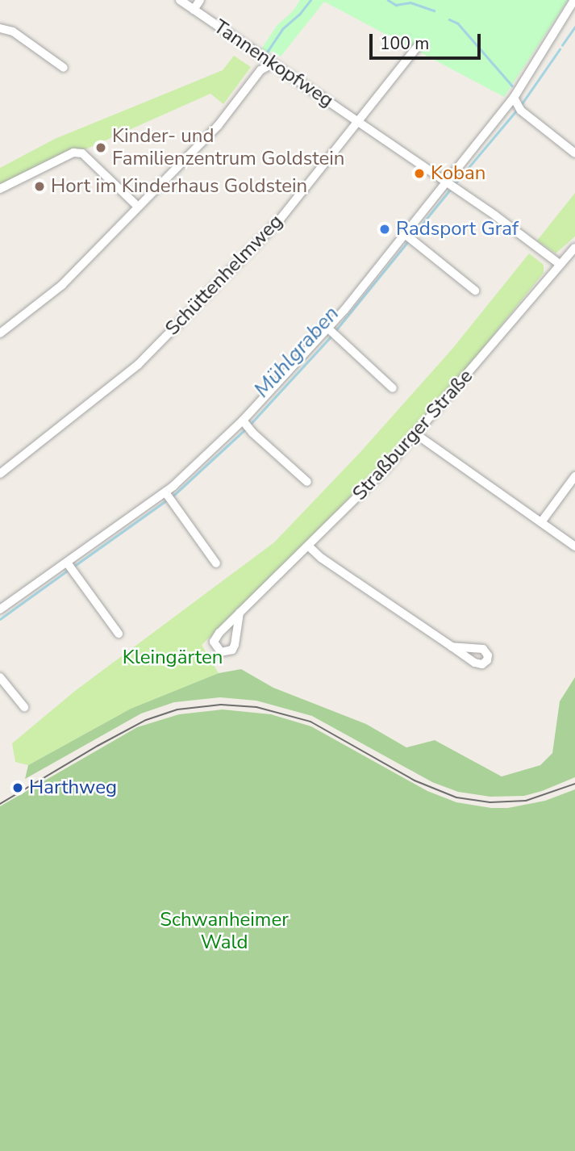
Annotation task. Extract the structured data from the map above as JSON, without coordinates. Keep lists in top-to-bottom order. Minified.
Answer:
{"streets":{"street":["Tannenkopfweg","Schüttenhelmweg","Straßburger Straße"]},"crossings":[["Tannenkopfweg","Schüttenhelmweg"],["Tannenkopfweg","Straßburger Straße"]],"water":["Mühlgraben"],"parks":["Kleingärten","Schwanheimer Wald"],"places":["Kinder- und Familienzentrum Goldstein","Koban","Hort im Kinderhaus Goldstein","Radsport Graf","Harthweg"],"scale_bar":"100 m"}
